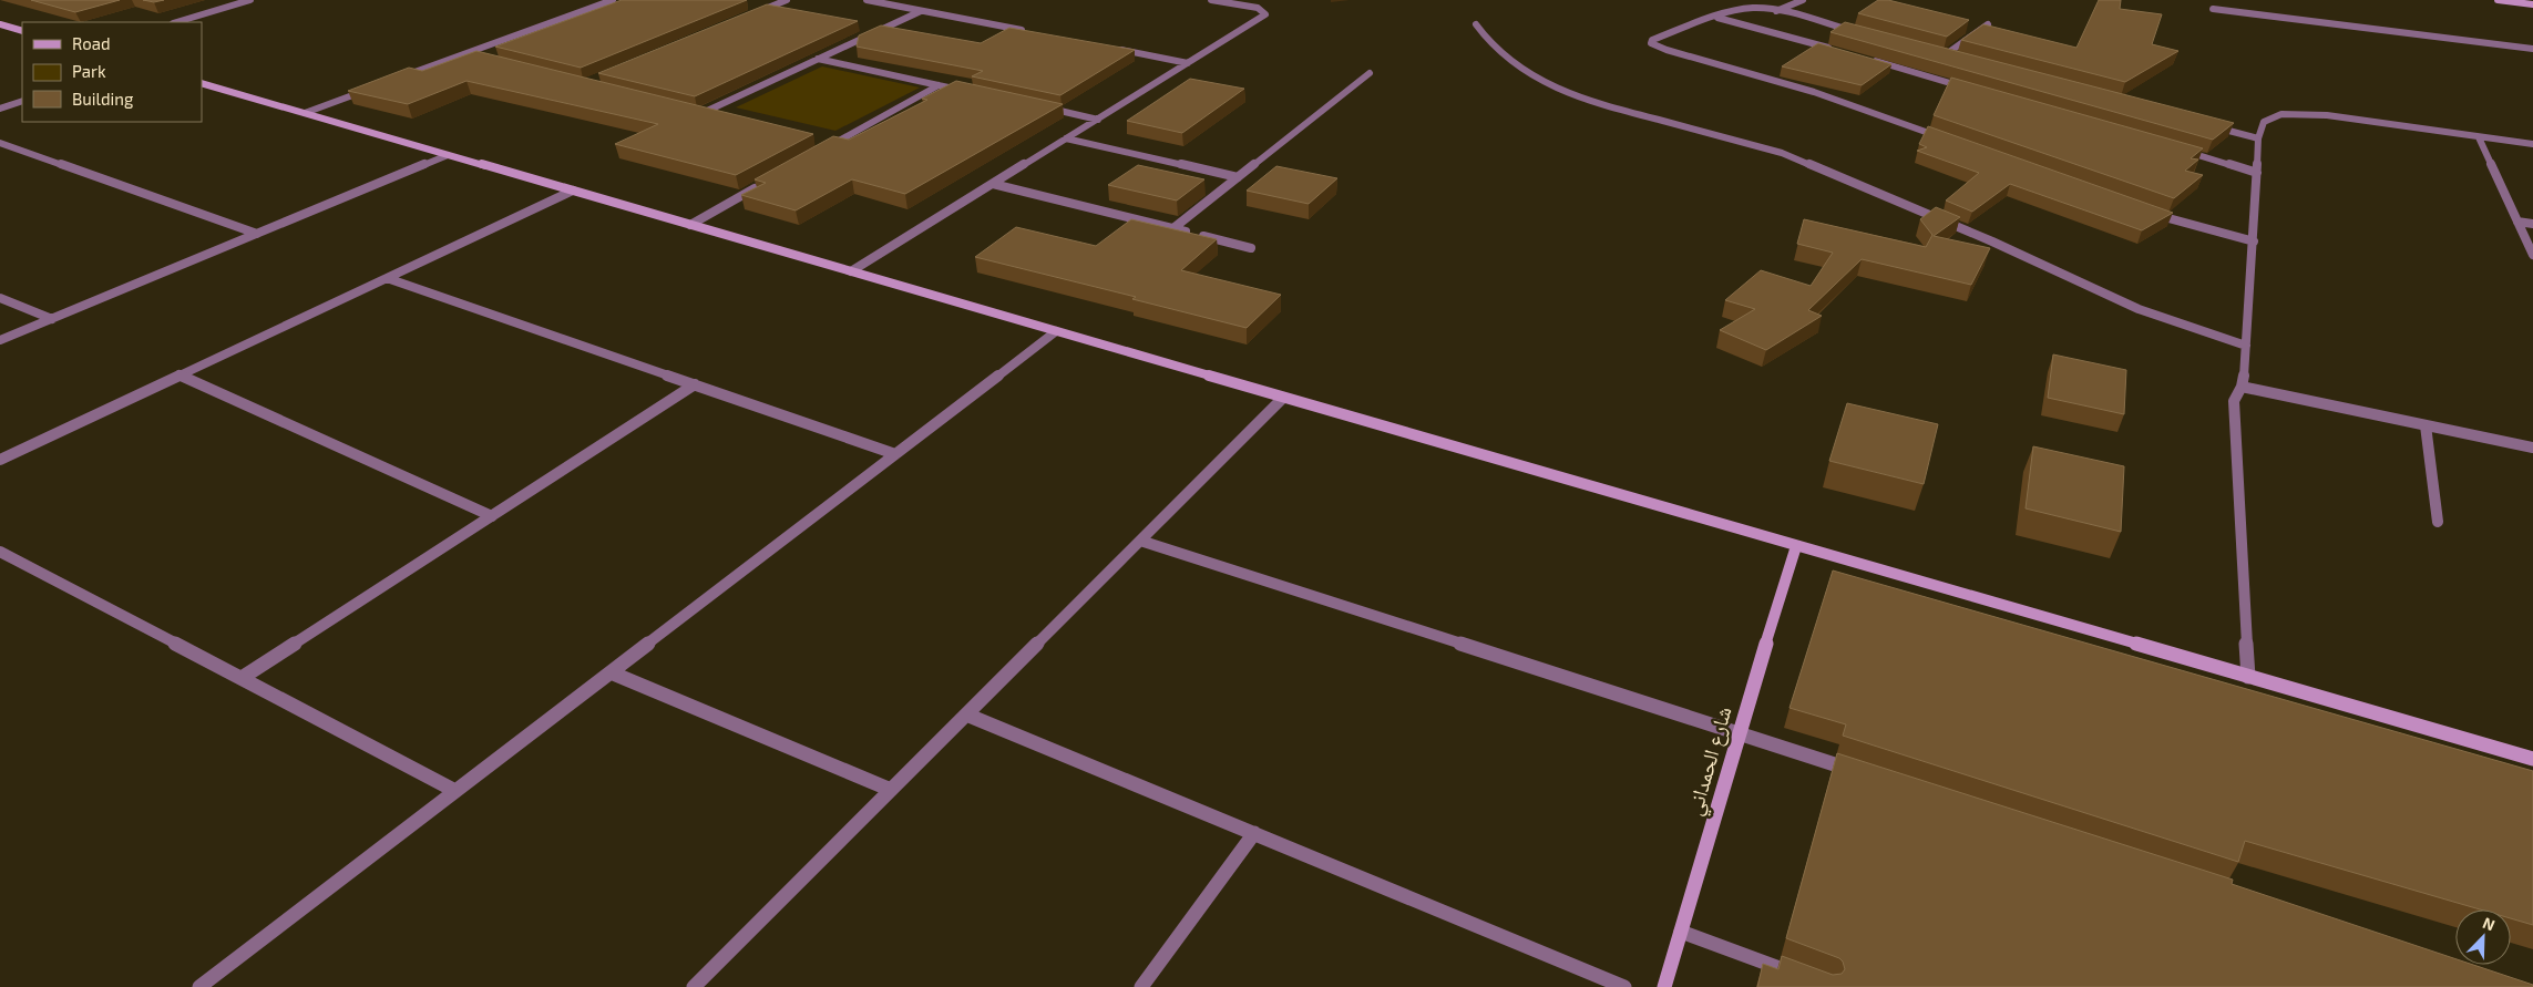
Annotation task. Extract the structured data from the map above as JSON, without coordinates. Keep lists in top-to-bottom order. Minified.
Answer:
{"streets":{"street":["شارع الحمداني"]},"legend":["Road","Park","Building"],"north":"top right"}
